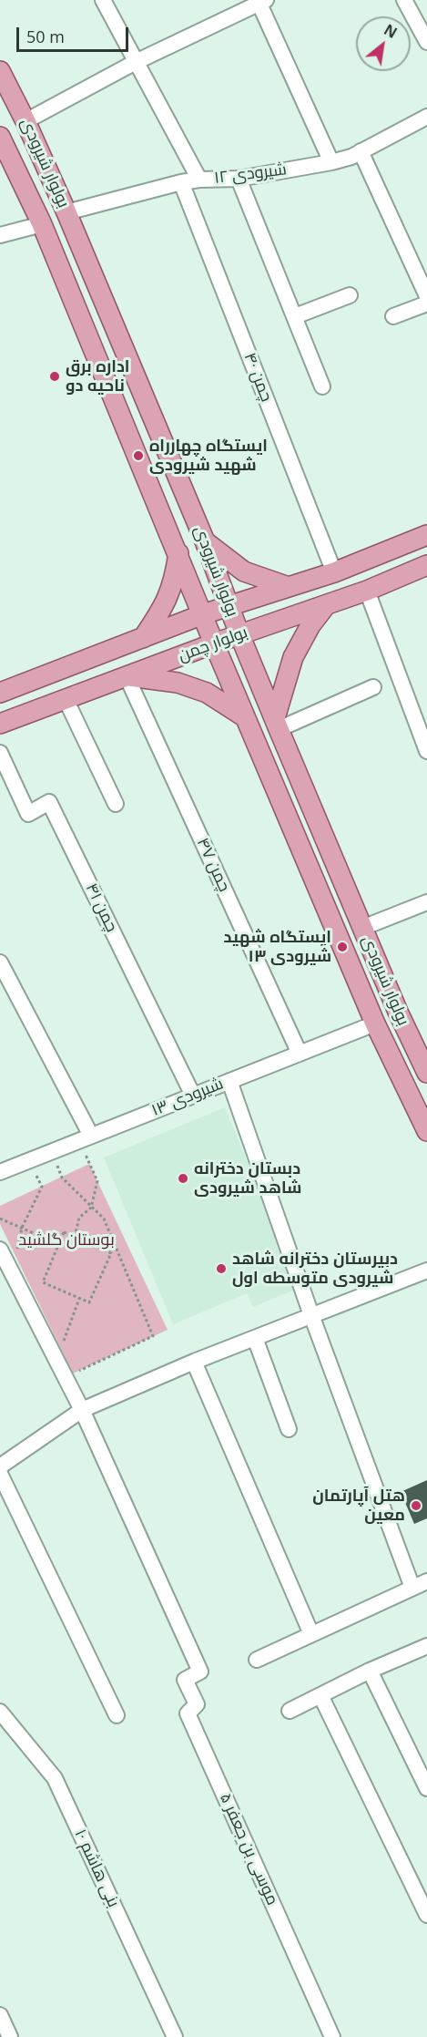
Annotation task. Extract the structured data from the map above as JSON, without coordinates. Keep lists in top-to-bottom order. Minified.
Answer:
{"streets":{"main road":["بولوار شیرودی","بولوار چمن"],"street":["شیرودی ۱۲","چمن ۴۰","چمن ۴۷","چمن ۴۱","شیرودی ۱۳","موسی بن جعفر ۵","بنی هاشم ۱۰"]},"crossings":[["بولوار شیرودی","شیرودی ۱۲"],["بولوار شیرودی","بولوار چمن"],["بولوار شیرودی","شیرودی ۱۳"],["شیرودی ۱۲","چمن ۴۰"],["چمن ۴۰","بولوار چمن"],["بولوار چمن","چمن ۴۷"],["چمن ۴۷","شیرودی ۱۳"],["چمن ۴۱","شیرودی ۱۳"]],"parks":["بوستان گلشید"],"places":["اداره برق ناحیه دو","ایستگاه چهارراه شهید شیرودی","ایستگاه شهید شیرودی ۱۳","دبستان دخترانه شاهد شیرودی","دبیرستان دخترانه شاهد شیرودی متوسطه اول","هتل آپارتمان معین"],"scale_bar":"50 m","north":"top right"}
